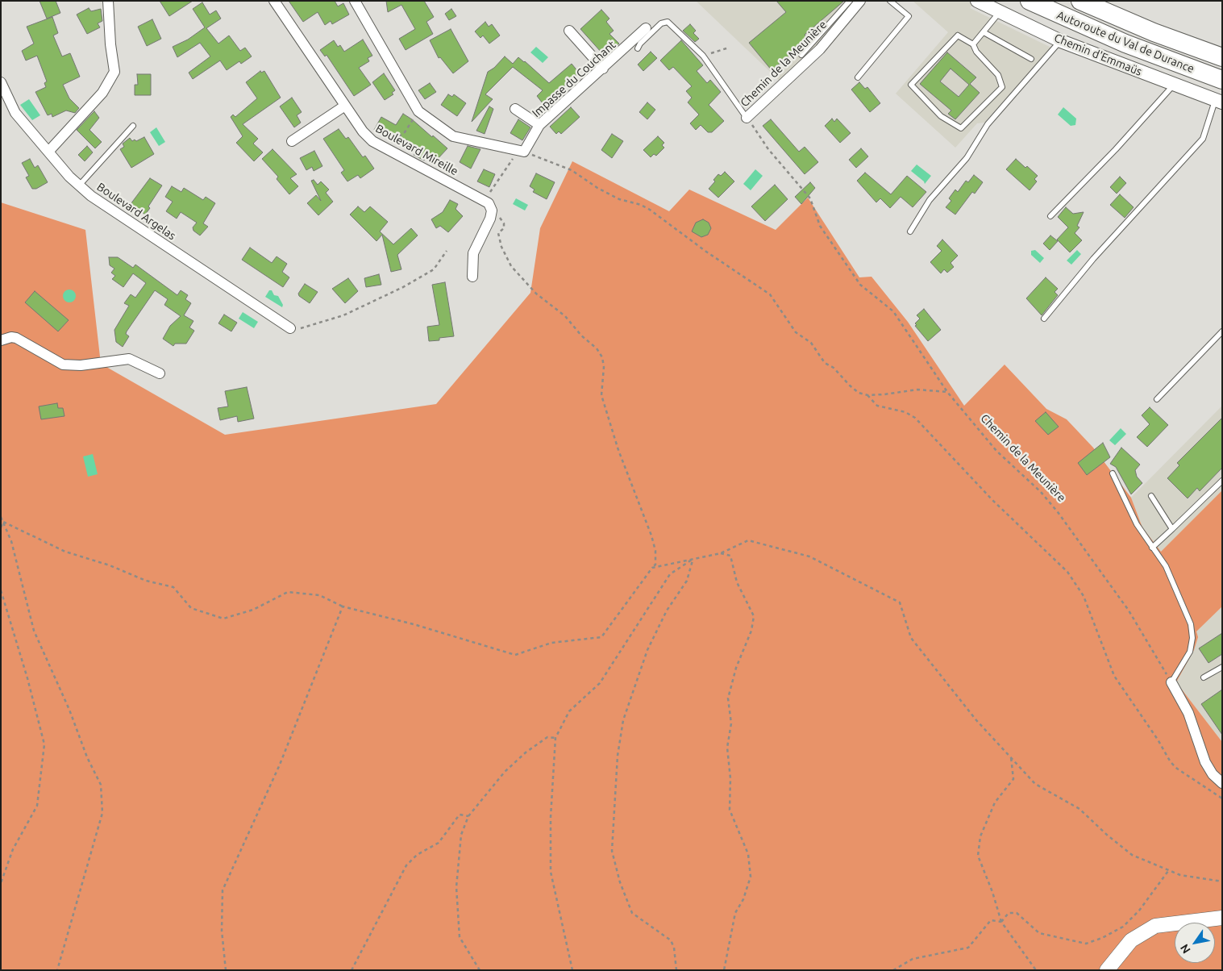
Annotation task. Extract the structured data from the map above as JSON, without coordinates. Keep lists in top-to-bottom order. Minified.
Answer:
{"streets":{"highway":["Autoroute du Val de Durance"],"street":["Chemin d'Emmaüs","Chemin de la Meunière","Impasse du Couchant","Boulevard Mireille","Boulevard Argelas"]},"north":"bottom left"}
